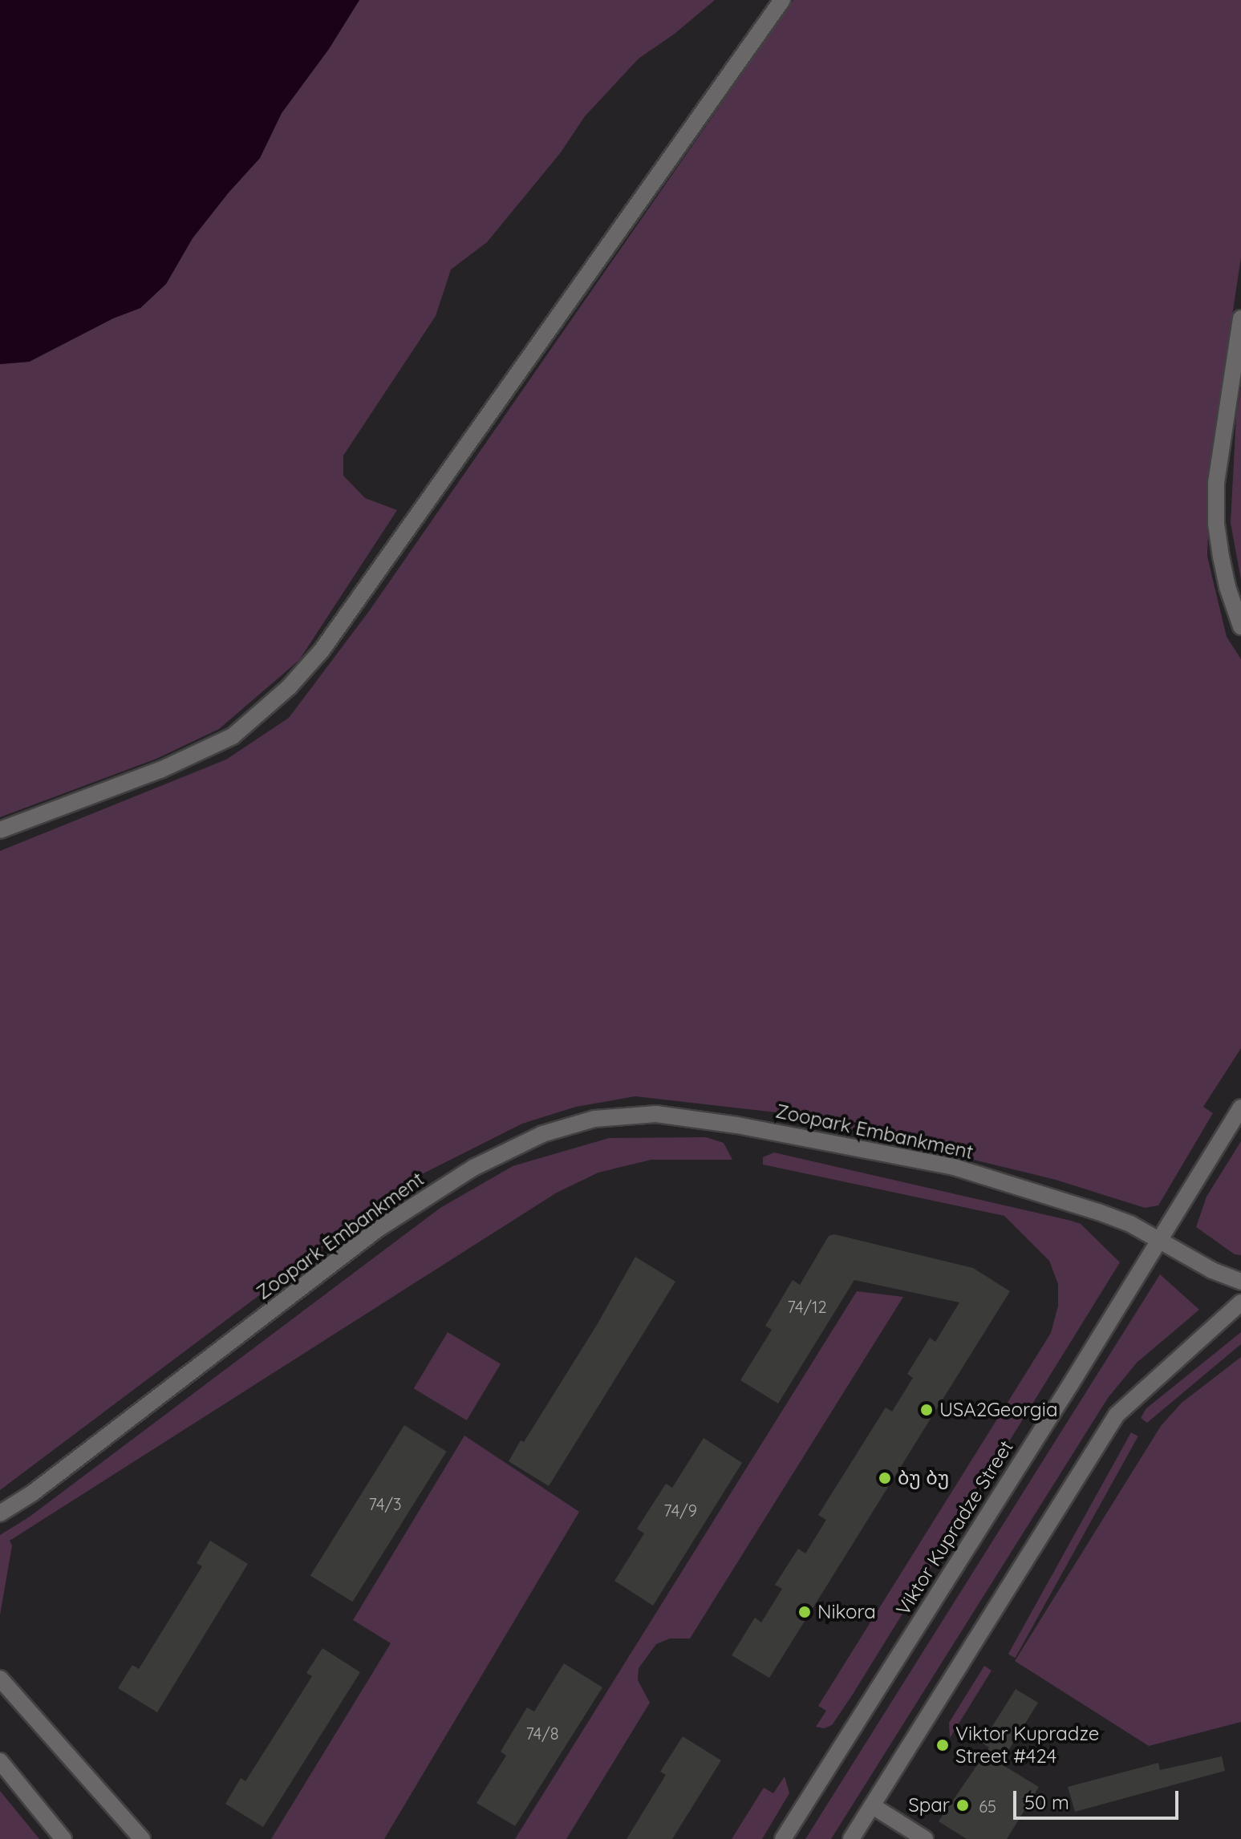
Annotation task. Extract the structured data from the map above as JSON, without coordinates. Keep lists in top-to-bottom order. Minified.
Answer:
{"streets":{"main road":["Zoopark Embankment","Viktor Kupradze Street"]},"crossings":[["Zoopark Embankment","Viktor Kupradze Street"]],"places":["USA2Georgia","ბუ ბუ","Nikora","Viktor Kupradze Street #424","Spar"],"house_numbers":["74/12","74/3","74/9","74/8","65"],"scale_bar":"50 m"}
